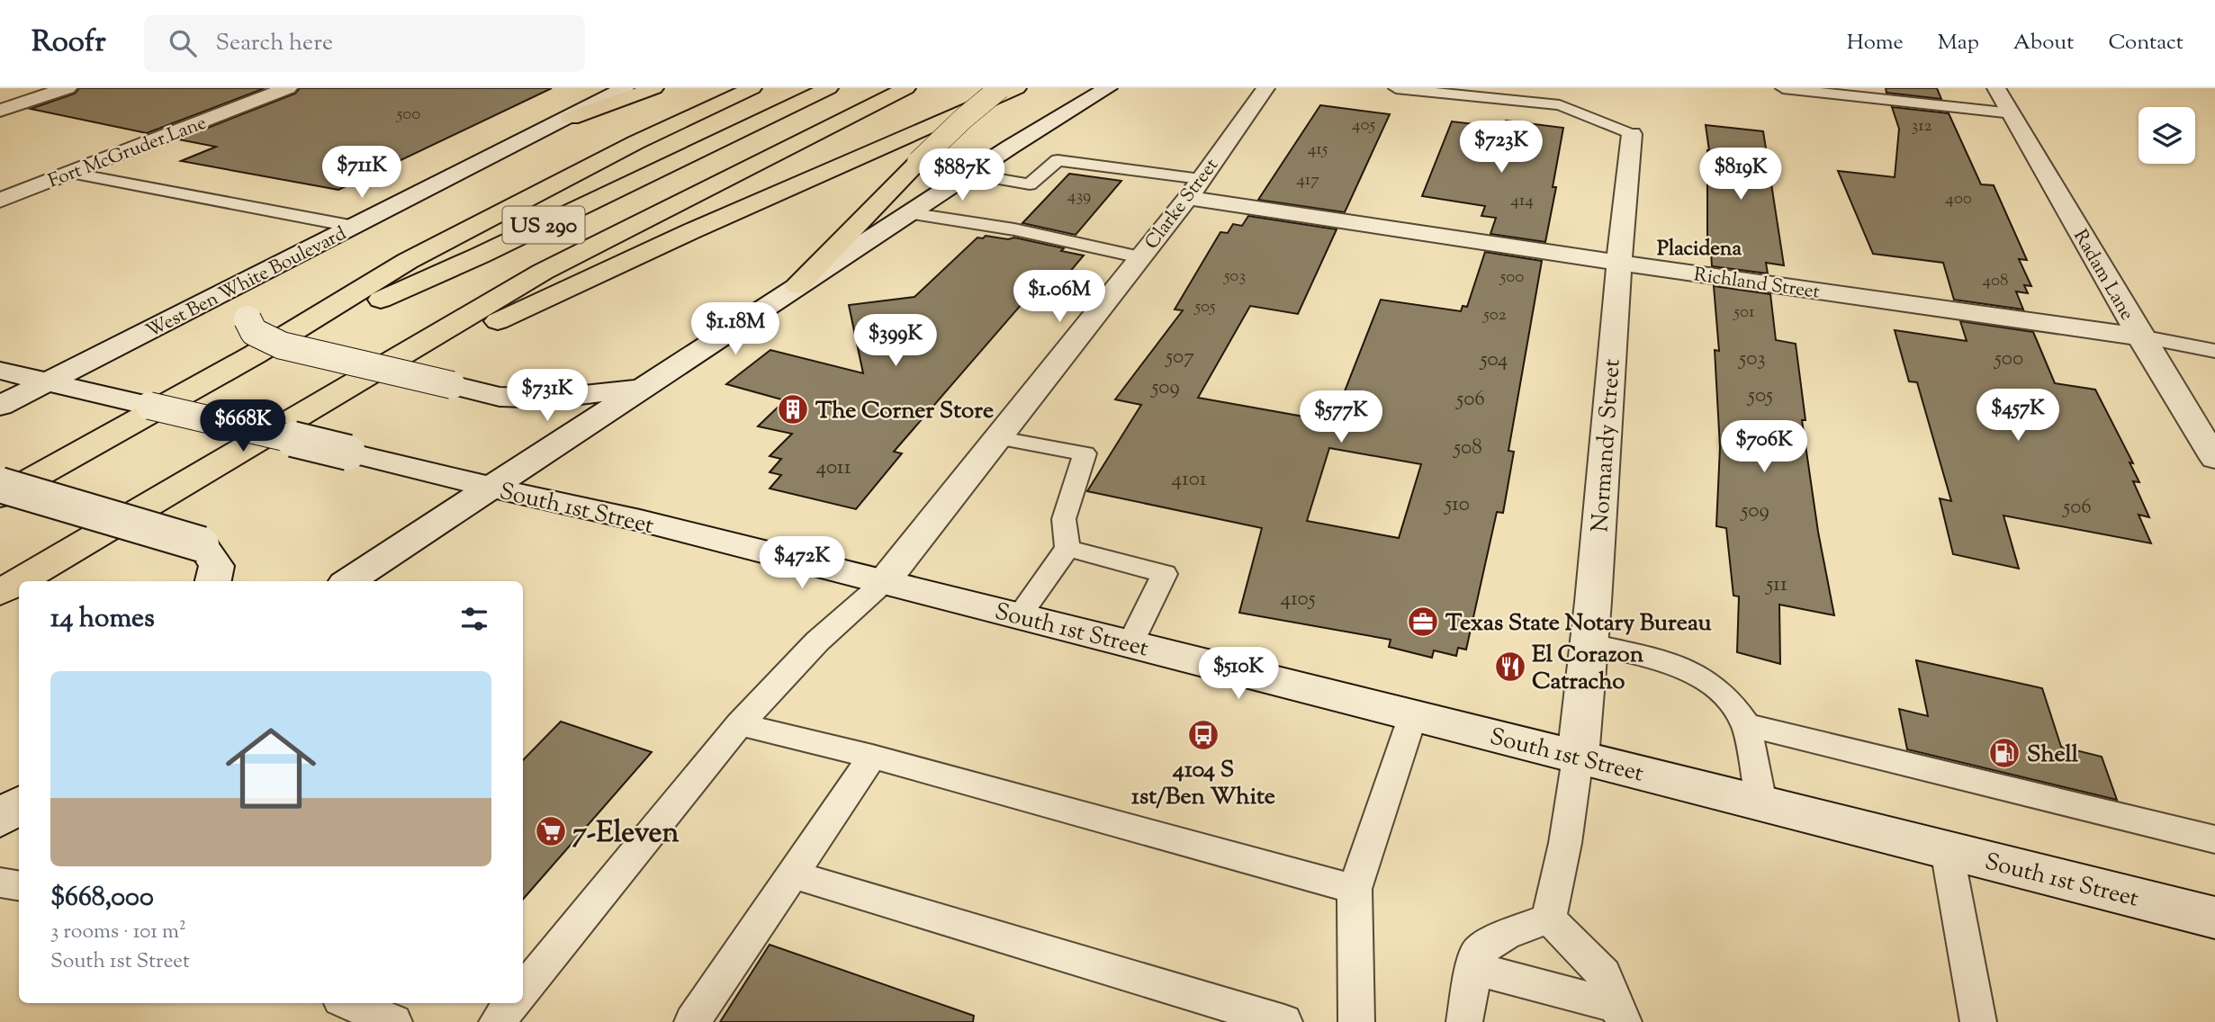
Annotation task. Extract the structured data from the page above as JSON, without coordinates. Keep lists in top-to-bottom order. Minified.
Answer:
{"streets":{"highway":["US 290"],"main road":["Fort McGruder Lane","Clarke Street","Radam Lane","West Ben White Boulevard","Richland Street","Normandy Street","South 1st Street"]},"crossings":[["Clarke Street","Richland Street"],["Clarke Street","South 1st Street"],["Radam Lane","Richland Street"],["West Ben White Boulevard","South 1st Street"],["Richland Street","Normandy Street"],["Normandy Street","South 1st Street"]],"districts":["Placidena"],"places":{"building":["The Corner Store"],"office":["Texas State Notary Bureau"],"restaurant":["El Corazon Catracho"],"bus stop":["4104 S 1st/Ben White"],"fuel station":["Shell"],"supermarket":["7-Eleven"]},"house_numbers":["500","405","312","415","417","439","400","414","503","500","408","505","501","502","507","503","500","504","509","505","506","508","4011","4101","510","506","509","511","4105"],"page":{"header":"Roofr","search":"Search here","nav":["Home","Map","About","Contact"],"price":["$723K","$711K","$819K","$887K","$1.06M","$1.18M","$399K","$731K","$457K","$577K","$668K","$706K","$472K","$510K"],"heading":"14 homes","list":[{"name":"$668,000","note":"3 rooms · 101 m² · South 1st Street"}]}}
